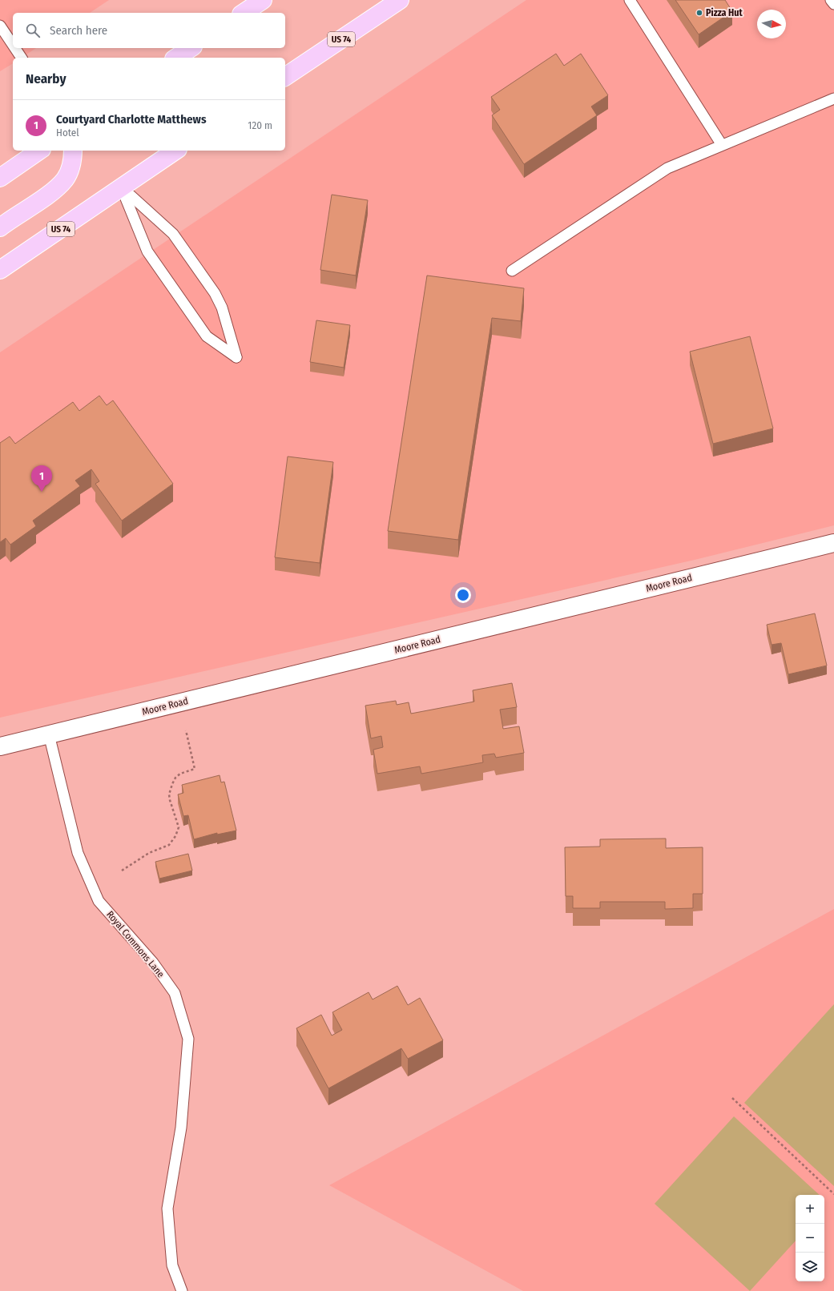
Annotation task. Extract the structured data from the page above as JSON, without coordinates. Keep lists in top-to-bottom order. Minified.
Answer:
{"streets":{"highway":["US 74"],"street":["Moore Road"],"lane":["Royal Commons Lane"]},"crossings":[["Moore Road","Royal Commons Lane"]],"places":["Pizza Hut"],"north":"right","page":{"search":"Search here","heading":"Nearby","list":[{"mark":"1","name":"Courtyard Charlotte Matthews","note":"Hotel","value":"120 m"}],"pins":"1","map_buttons":["+","−"]}}
